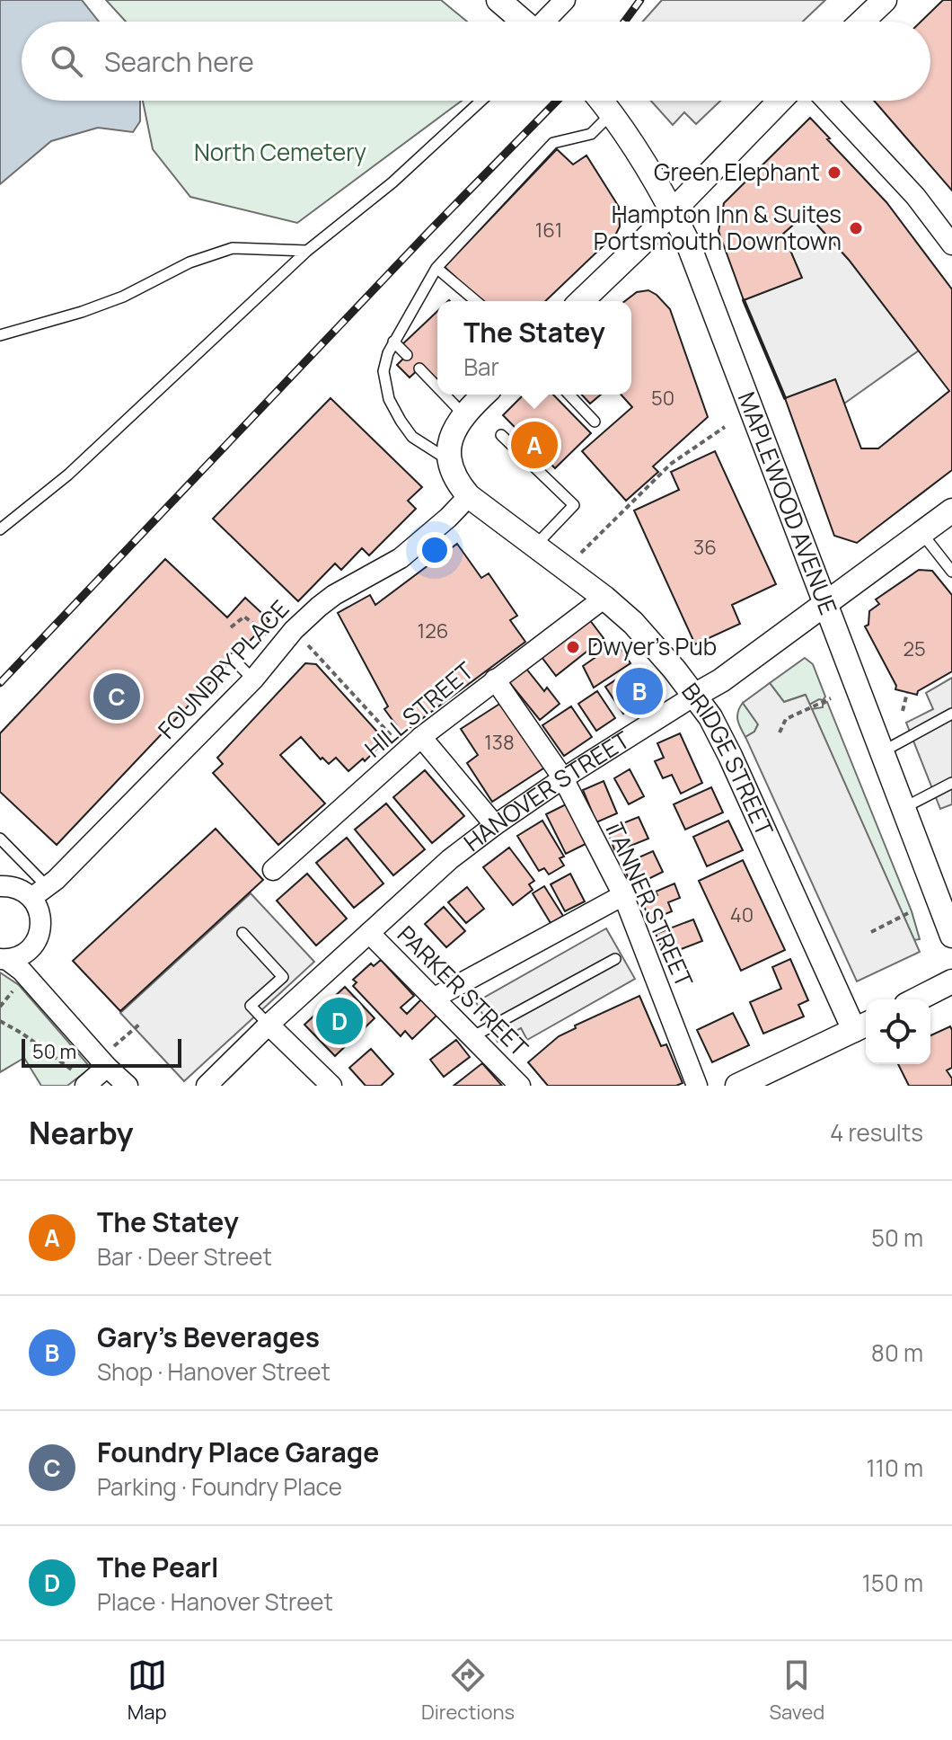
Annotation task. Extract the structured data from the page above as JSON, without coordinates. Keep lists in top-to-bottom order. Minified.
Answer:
{"streets":{"street":["MAPLEWOOD AVENUE","FOUNDRY PLACE","HILL STREET","BRIDGE STREET","HANOVER STREET","TANNER STREET","PARKER STREET"]},"crossings":[["MAPLEWOOD AVENUE","HANOVER STREET"],["FOUNDRY PLACE","BRIDGE STREET"],["HILL STREET","BRIDGE STREET"],["HILL STREET","TANNER STREET"],["BRIDGE STREET","HANOVER STREET"],["HANOVER STREET","TANNER STREET"],["HANOVER STREET","PARKER STREET"]],"parks":["North Cemetery"],"places":["Green Elephant","Hampton Inn & Suites Portsmouth Downtown","Dwyer's Pub"],"house_numbers":["161","50","36","126","25","138","40"],"scale_bar":"50 m","page":{"search":"Search here","popup":["The Statey","Bar"],"pins":["A","B","C","D"],"scale":"50 m","heading":["Nearby","4 results"],"list":[{"mark":"A","name":"The Statey","note":"Bar · Deer Street","value":"50 m"},{"mark":"B","name":"Gary's Beverages","note":"Shop · Hanover Street","value":"80 m"},{"mark":"C","name":"Foundry Place Garage","note":"Parking · Foundry Place","value":"110 m"},{"mark":"D","name":"The Pearl","note":"Place · Hanover Street","value":"150 m"}],"nav":["Map","Directions","Saved"]}}
